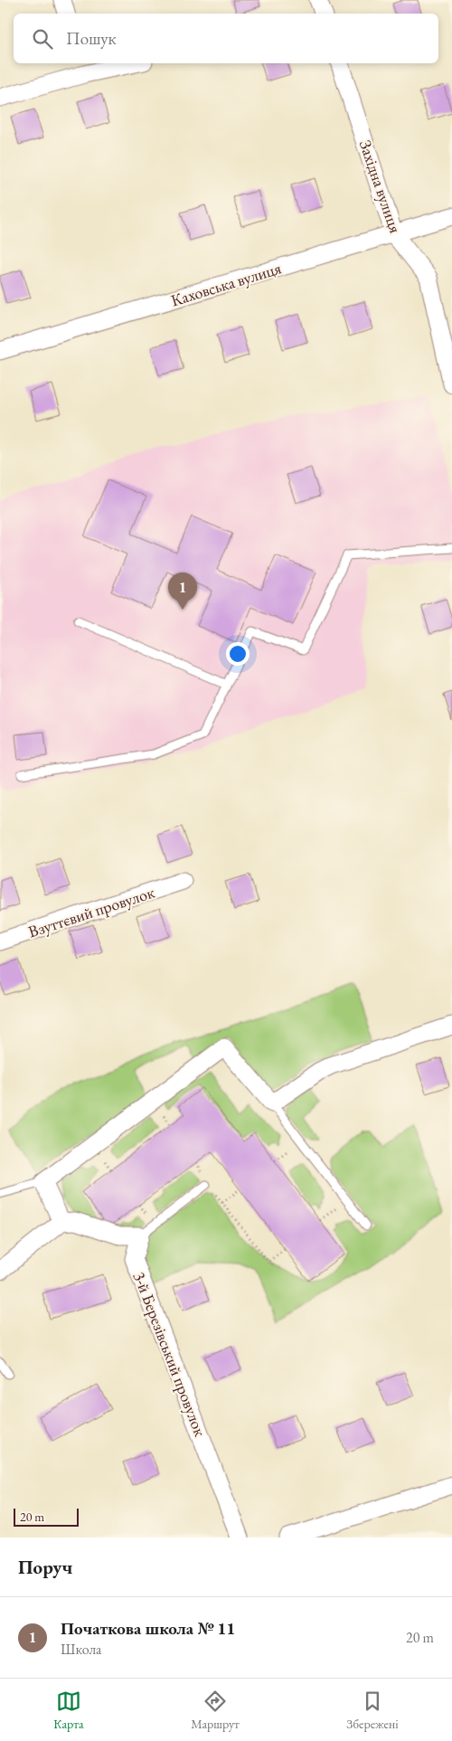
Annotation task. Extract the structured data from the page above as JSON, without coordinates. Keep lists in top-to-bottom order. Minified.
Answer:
{"streets":{"street":["Західна вулиця","Каховська вулиця","Взуттєвий провулок","3-й Березівський провулок"]},"crossings":[["Західна вулиця","Каховська вулиця"]],"scale_bar":"20 m","page":{"search":"Пошук","pins":"1","scale":"20 m","heading":"Поруч","list":[{"mark":"1","name":"Початкова школа № 11","note":"Школа","value":"20 m"}],"nav":["Карта","Маршрут","Збережені"]}}
